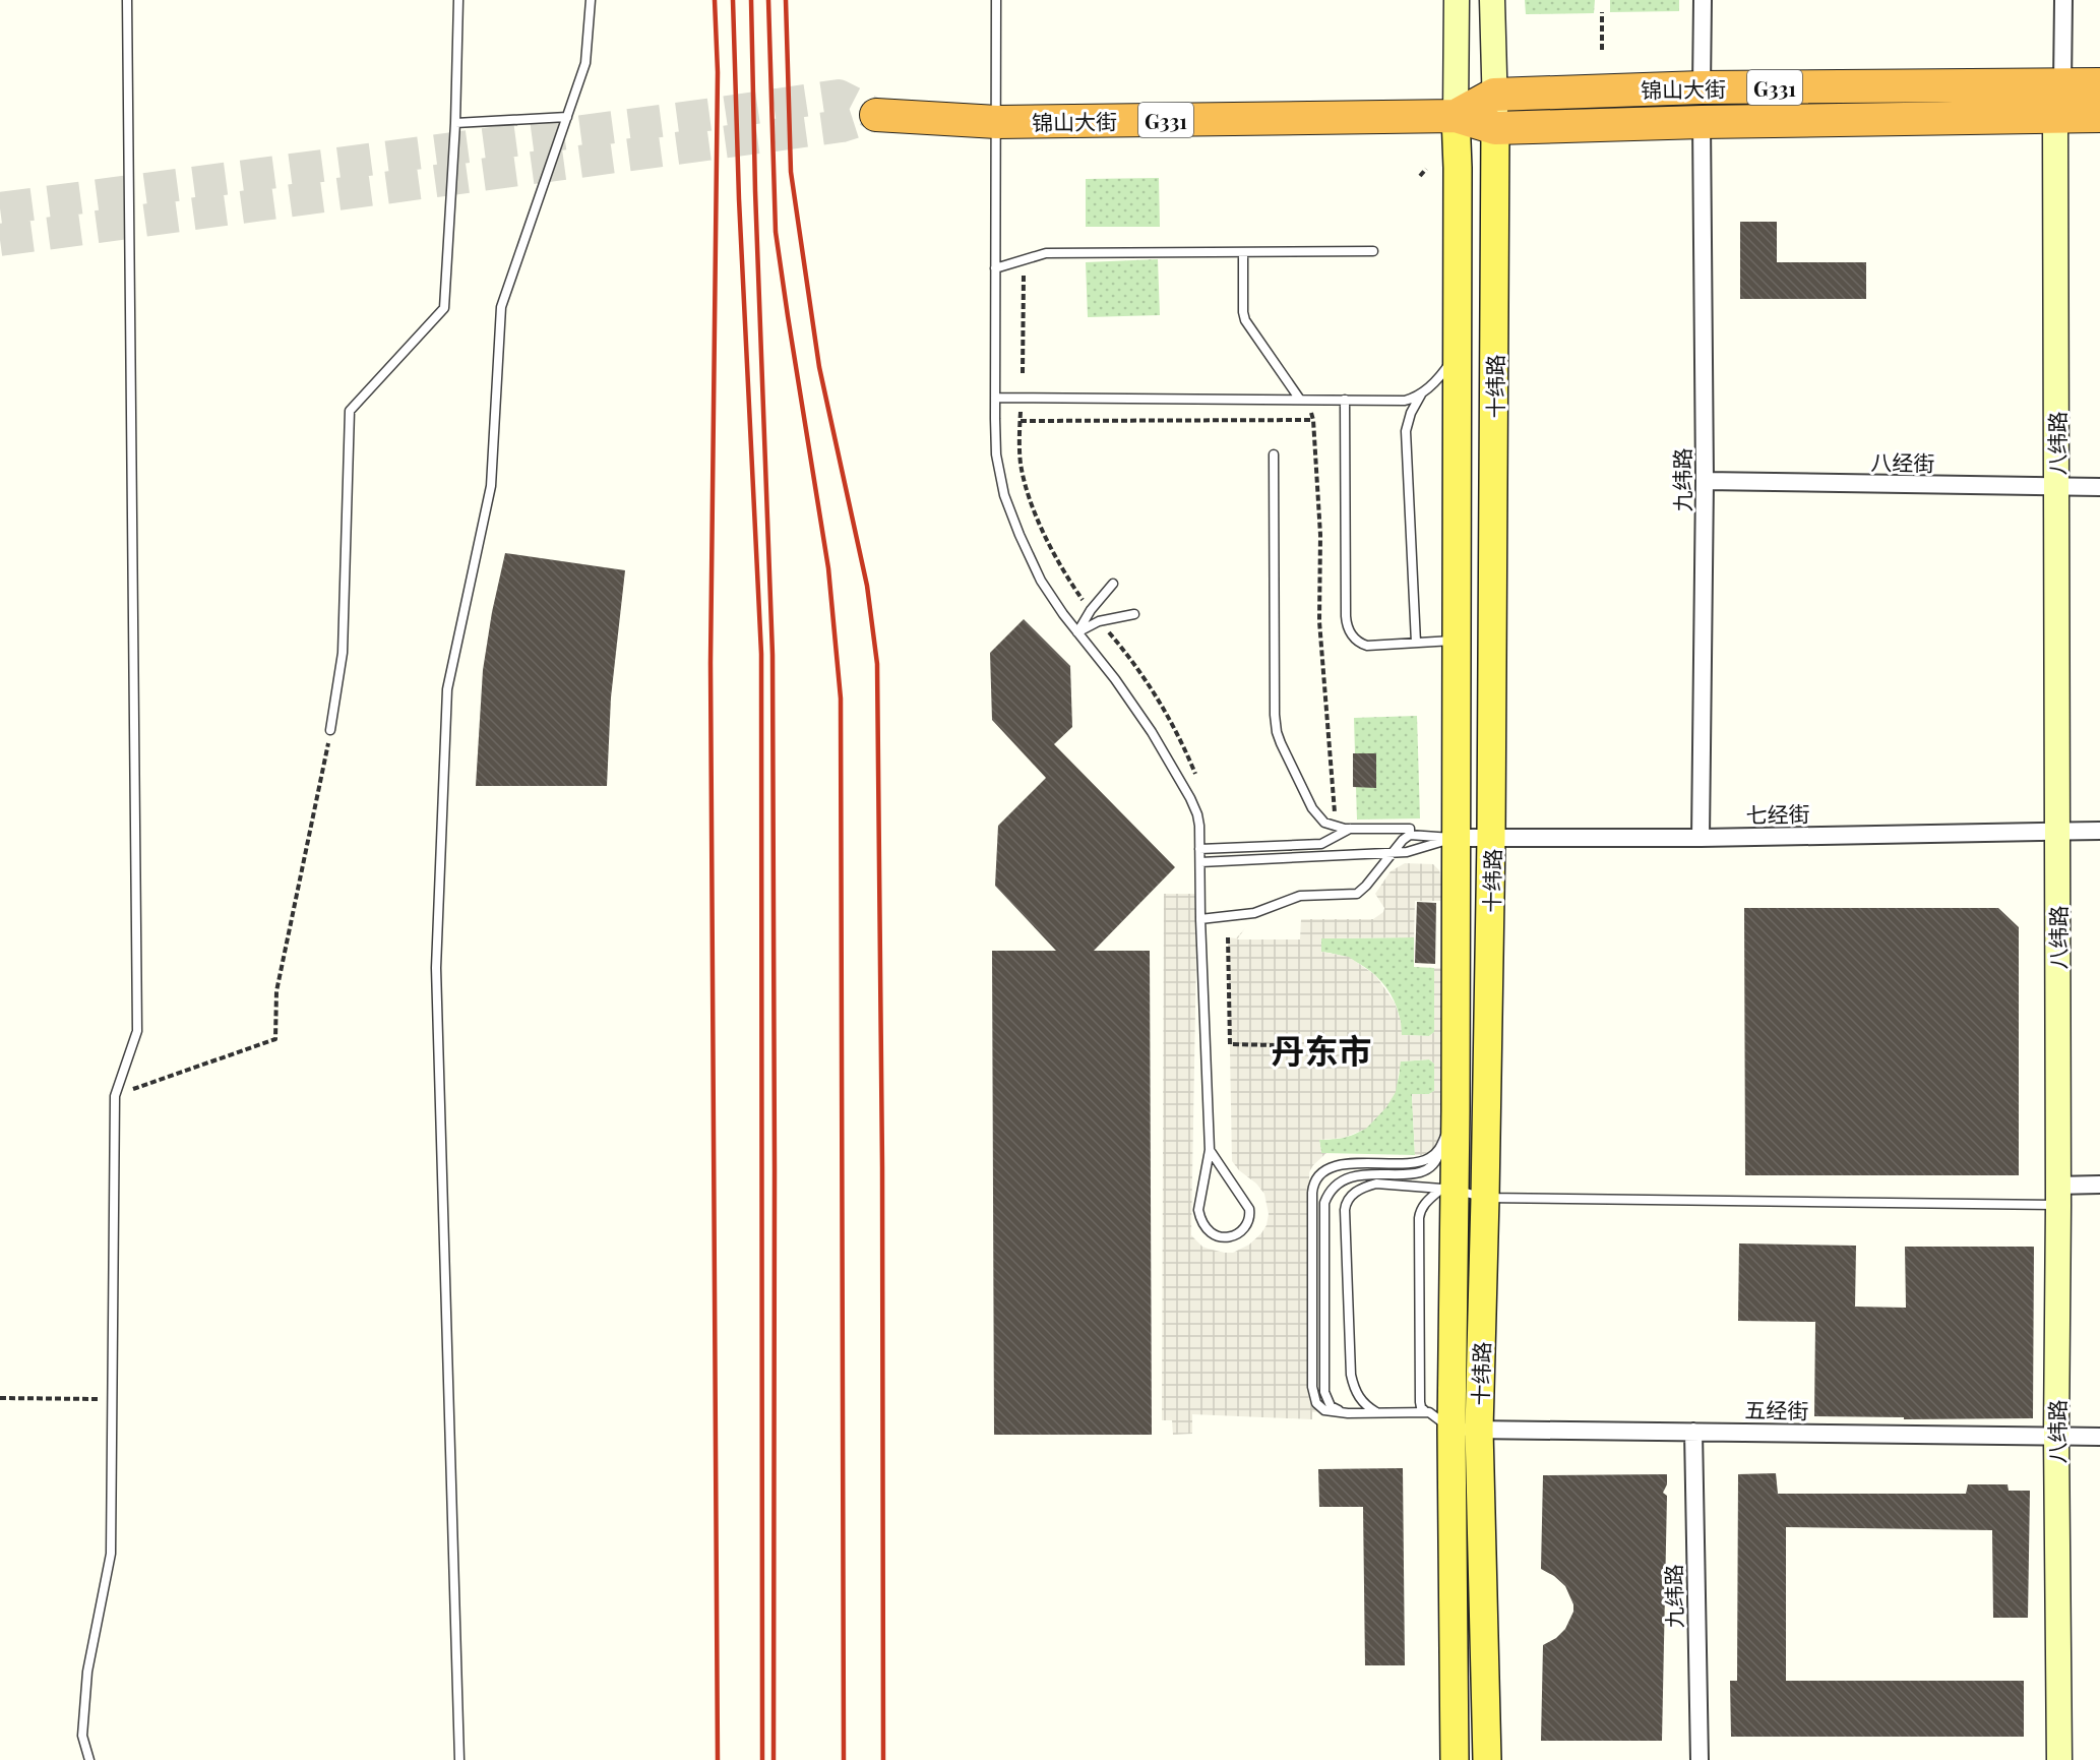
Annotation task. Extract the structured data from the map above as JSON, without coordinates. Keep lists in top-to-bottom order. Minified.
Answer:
{"streets":{"highway":["G331","锦山大街"],"main road":["十纬路"],"street":["八纬路","八经街","九纬路","七经街","五经街"]},"crossings":[["锦山大街","十纬路"],["锦山大街","八纬路"],["锦山大街","九纬路"],["十纬路","七经街"],["十纬路","五经街"],["八纬路","八经街"],["八纬路","七经街"],["八纬路","五经街"],["八经街","九纬路"],["九纬路","七经街"],["九纬路","五经街"]],"districts":["丹东市"]}
